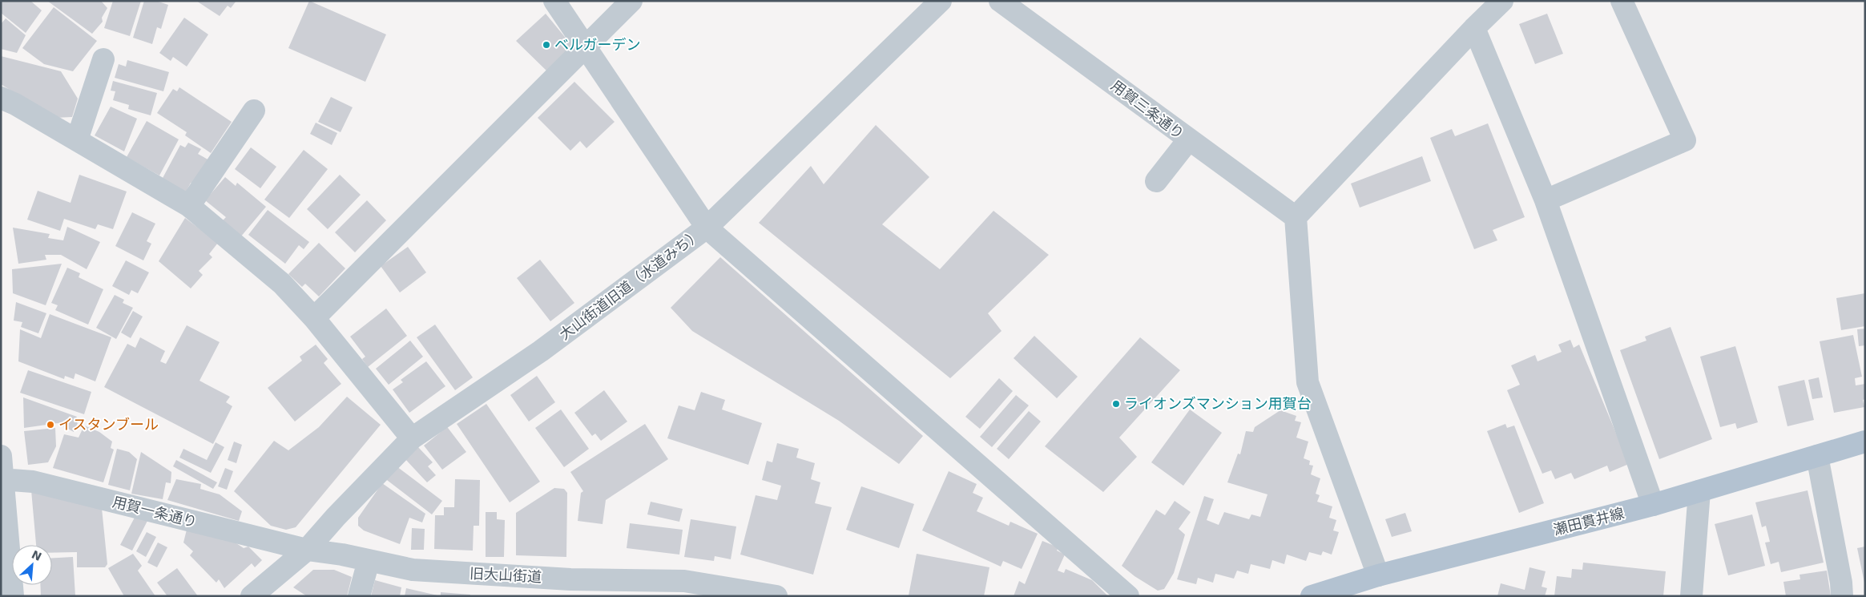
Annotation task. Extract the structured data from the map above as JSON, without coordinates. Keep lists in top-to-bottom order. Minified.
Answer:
{"streets":{"main road":["瀬田貫井線"],"street":["用賀三条通り","大山街道旧道（水道みち）","用賀一条通り","旧大山街道"]},"crossings":[["大山街道旧道（水道みち）","用賀一条通り"],["大山街道旧道（水道みち）","旧大山街道"],["用賀一条通り","旧大山街道"]],"places":["ベルガーデン","ライオンズマンション用賀台","イスタンブール"],"north":"top right"}
